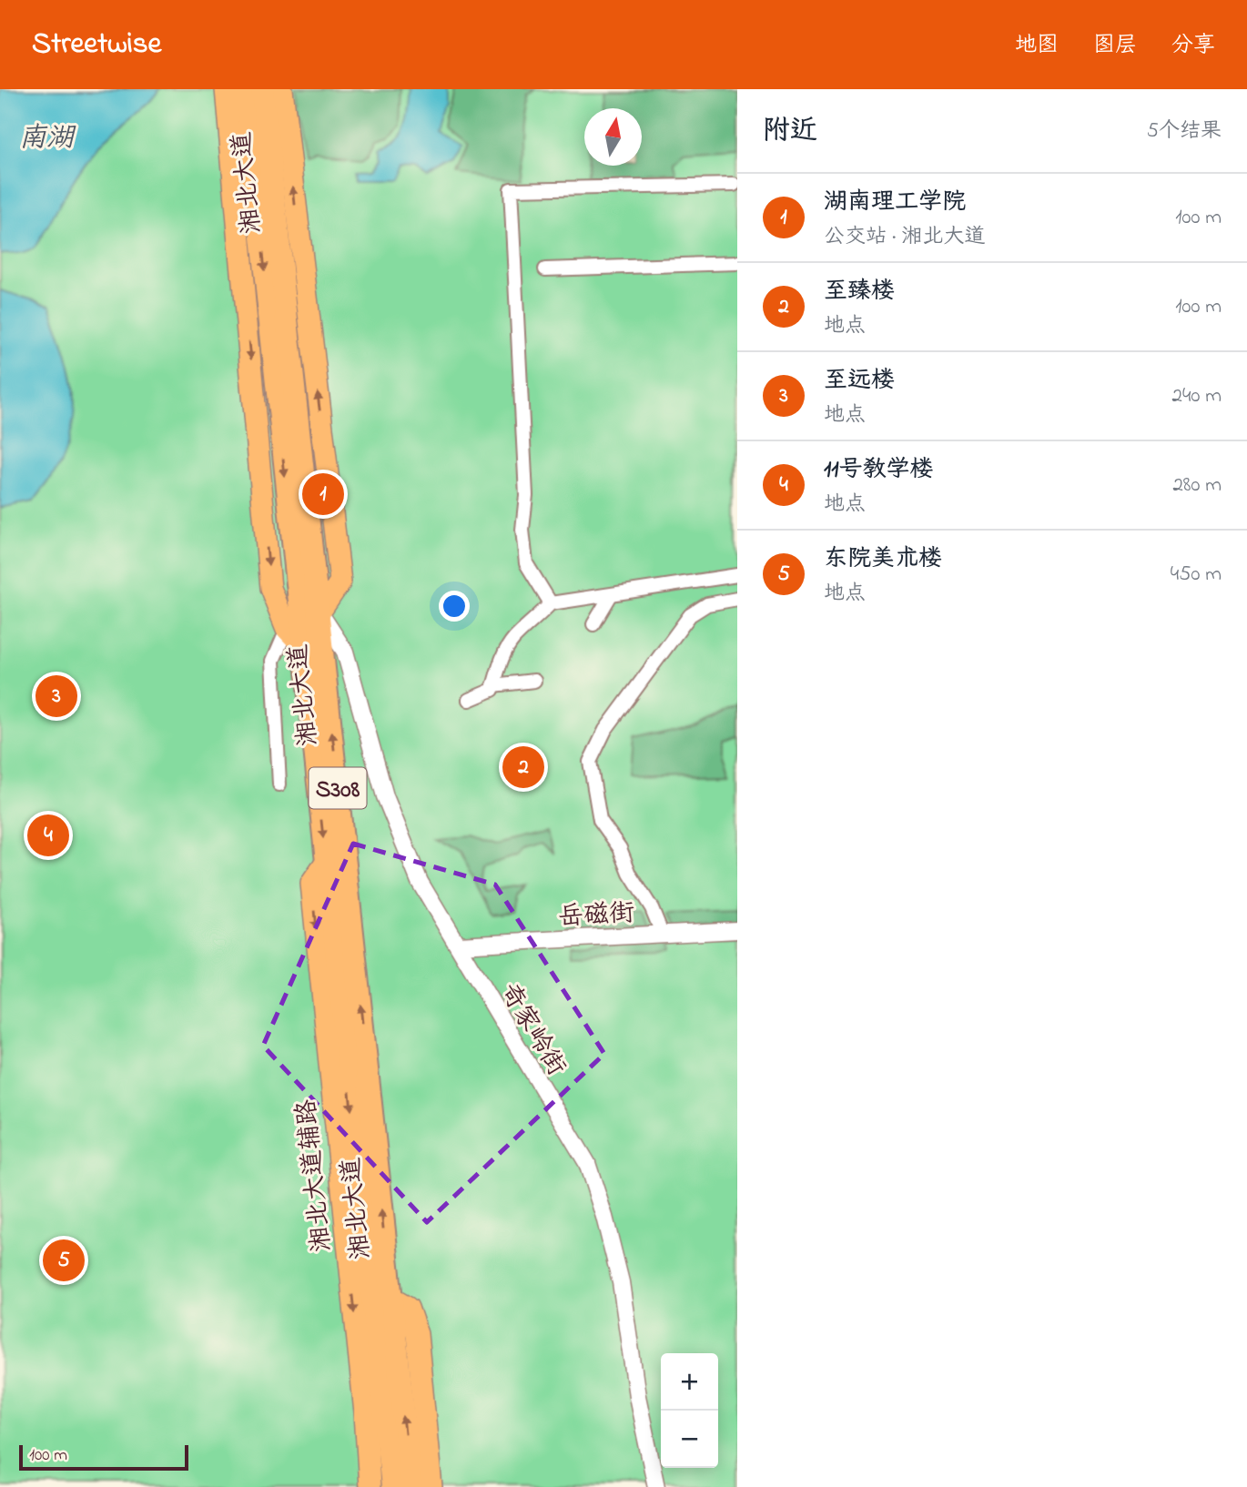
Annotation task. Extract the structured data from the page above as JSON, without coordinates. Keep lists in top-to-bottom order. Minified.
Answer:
{"streets":{"highway":["湘北大道","S308"],"main road":["湘北大道辅路"],"street":["岳磁街","奇家岭街"]},"crossings":[["湘北大道","奇家岭街"],["湘北大道","湘北大道辅路"],["岳磁街","奇家岭街"]],"water":["南湖"],"scale_bar":"100 m","north":"top","page":{"header":"Streetwise","nav":["地图","图层","分享"],"heading":["附近","5个结果"],"list":[{"mark":"1","name":"湖南理工学院","note":"公交站 · 湘北大道","value":"100 m"},{"mark":"2","name":"至臻楼","note":"地点","value":"100 m"},{"mark":"3","name":"至远楼","note":"地点","value":"240 m"},{"mark":"4","name":"11号教学楼","note":"地点","value":"280 m"},{"mark":"5","name":"东院美术楼","note":"地点","value":"450 m"}],"pins":["1","3","2","4","5"],"map_buttons":["+","−"],"scale":"100 m"}}
